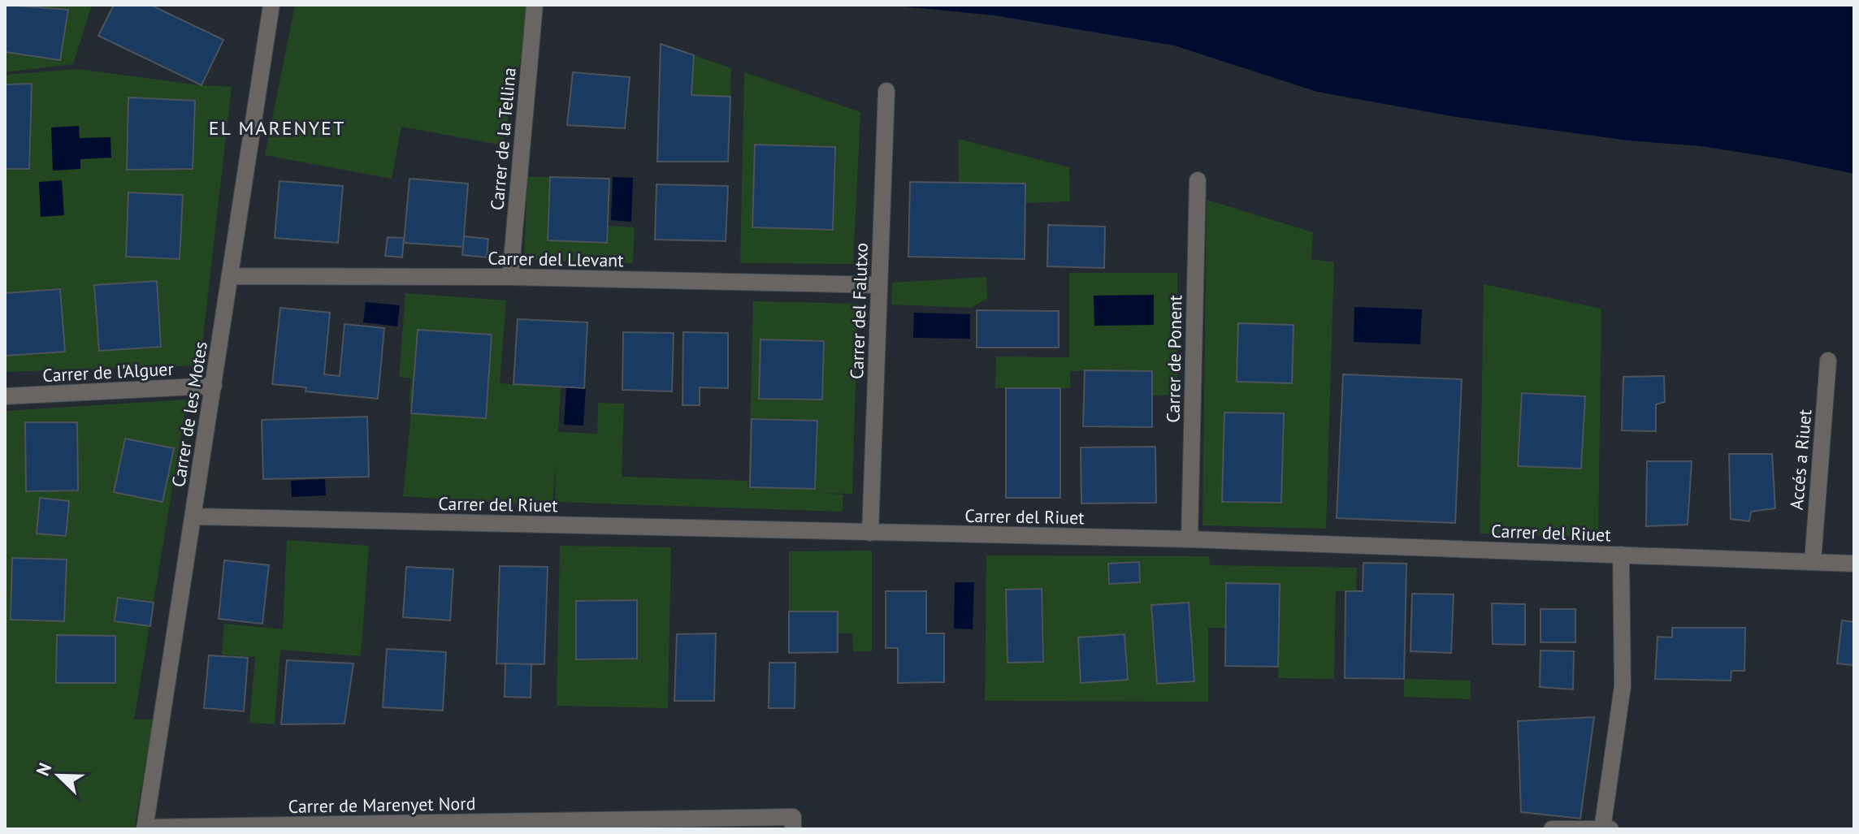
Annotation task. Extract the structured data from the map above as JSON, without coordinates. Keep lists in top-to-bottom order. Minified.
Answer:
{"streets":{"street":["Carrer de la Tellina","Carrer del Llevant","Carrer del Falutxo","Carrer de Ponent","Carrer de l'Alguer","Carrer de les Motes","Accés a Riuet","Carrer del Riuet","Carrer de Marenyet Nord"]},"crossings":[["Carrer de la Tellina","Carrer del Llevant"],["Carrer del Llevant","Carrer del Falutxo"],["Carrer del Llevant","Carrer de les Motes"],["Carrer del Falutxo","Carrer del Riuet"],["Carrer de Ponent","Carrer del Riuet"],["Carrer de l'Alguer","Carrer de les Motes"],["Carrer de les Motes","Carrer del Riuet"],["Carrer de les Motes","Carrer de Marenyet Nord"],["Accés a Riuet","Carrer del Riuet"]],"districts":["EL MARENYET"],"north":"top left"}
